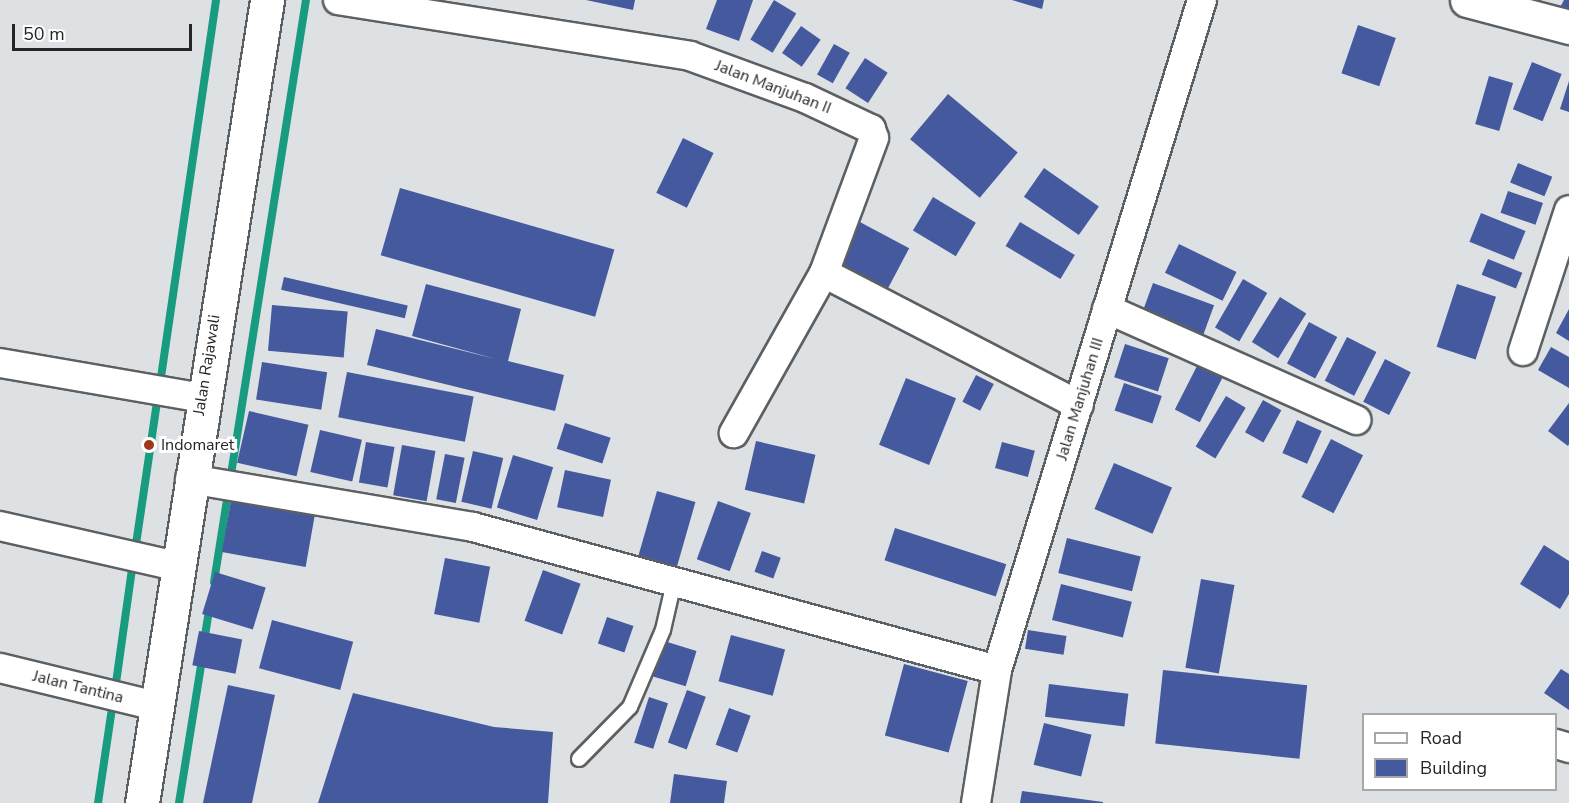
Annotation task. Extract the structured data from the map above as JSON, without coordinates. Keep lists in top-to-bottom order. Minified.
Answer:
{"streets":{"main road":["Jalan Rajawali"],"street":["Jalan Manjuhan II","Jalan Manjuhan III","Jalan Tantina"]},"crossings":[["Jalan Rajawali","Jalan Tantina"]],"places":["Indomaret"],"legend":["Road","Building"],"scale_bar":"50 m"}
